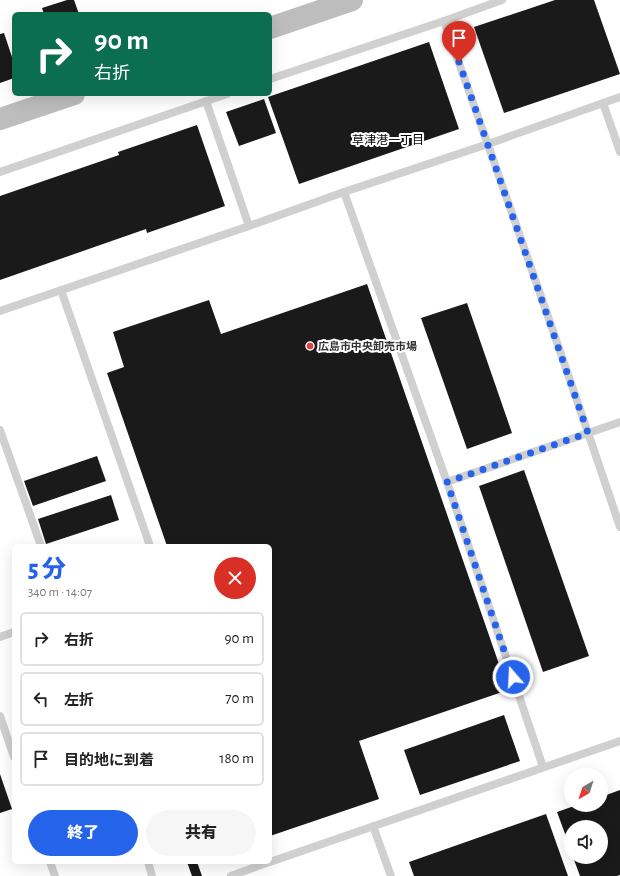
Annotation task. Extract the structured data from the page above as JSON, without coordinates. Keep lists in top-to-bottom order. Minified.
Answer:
{"districts":["草津港一丁目"],"places":["広島市中央卸売市場"],"north":"bottom left","page":{"turn":["90 m","右折"],"heading":["5 分","340 m · 14:07"],"list":[{"name":"右折","value":"90 m"},{"name":"左折","value":"70 m"},{"name":"目的地に到着","value":"180 m"}],"buttons":["終了","共有"]}}
